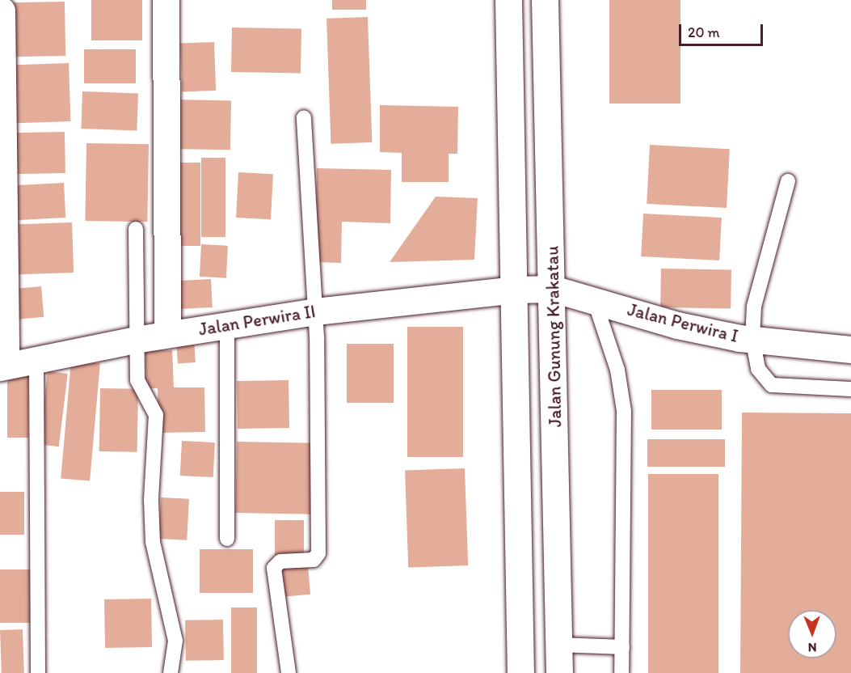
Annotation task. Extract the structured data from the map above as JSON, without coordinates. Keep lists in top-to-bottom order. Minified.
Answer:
{"streets":{"main road":["Jalan Perwira II","Jalan Perwira I","Jalan Gunung Krakatau"]},"crossings":[["Jalan Perwira II","Jalan Perwira I"],["Jalan Perwira II","Jalan Gunung Krakatau"],["Jalan Perwira I","Jalan Gunung Krakatau"]],"scale_bar":"20 m","north":"bottom"}
